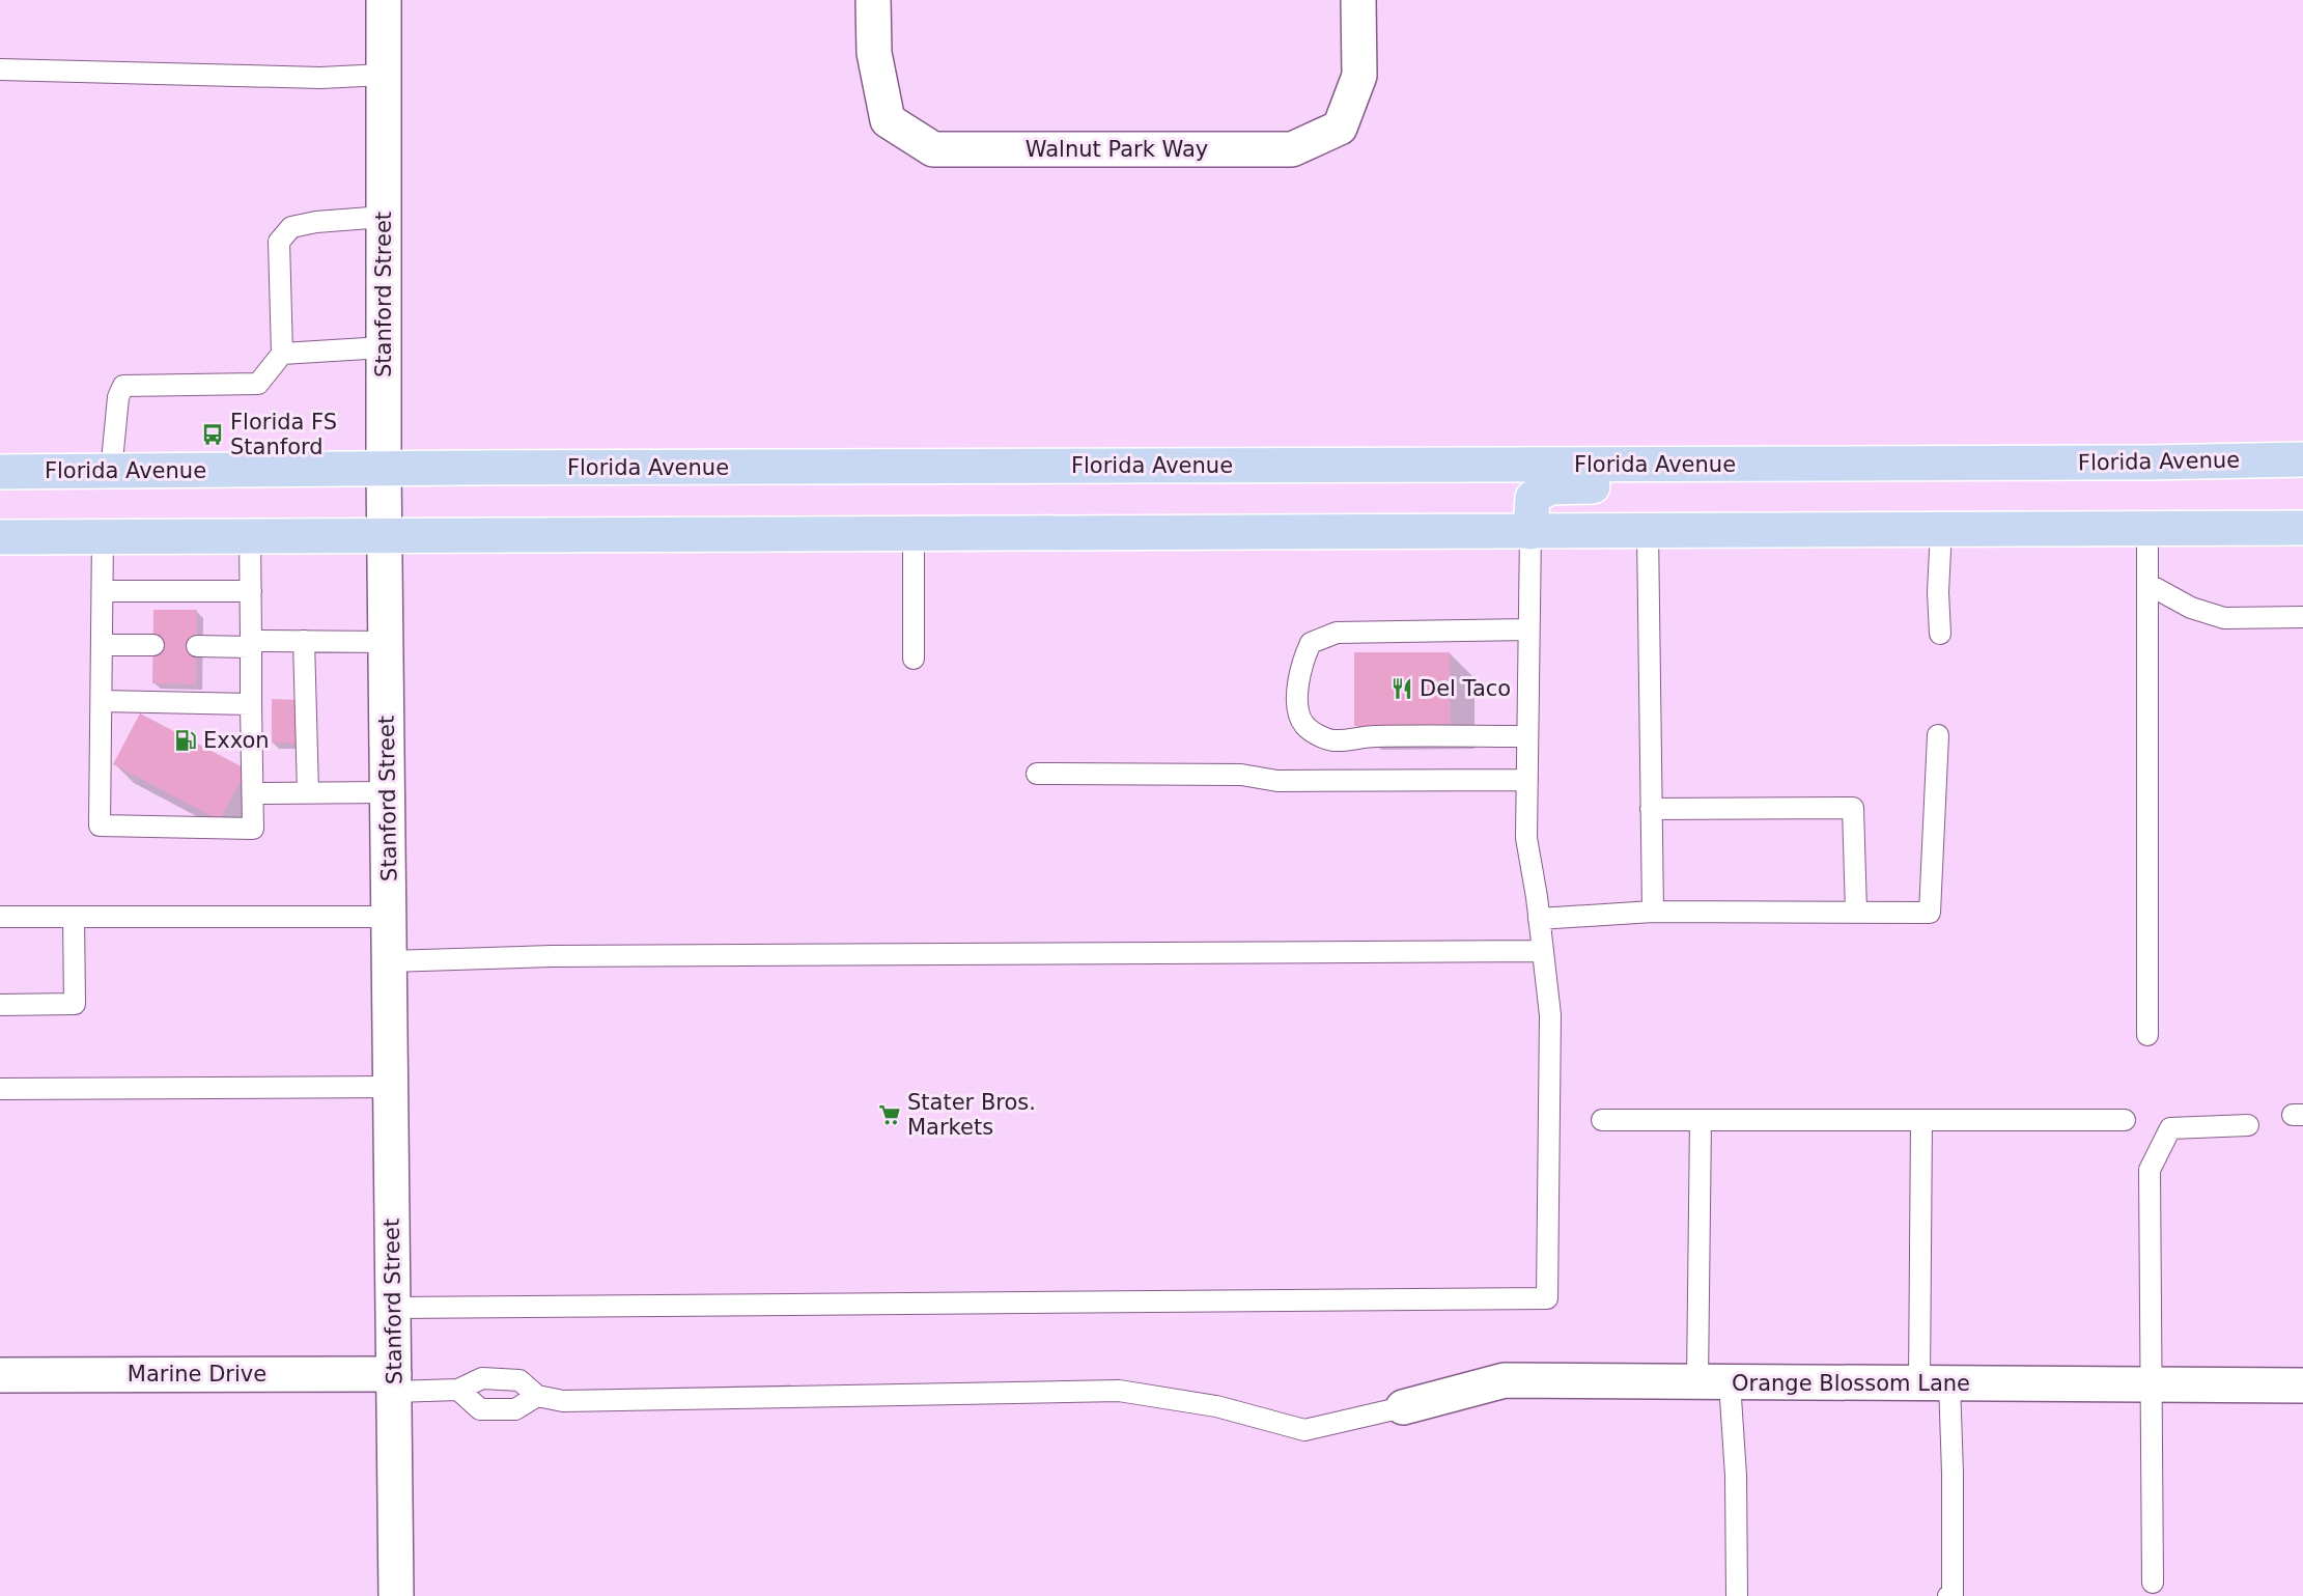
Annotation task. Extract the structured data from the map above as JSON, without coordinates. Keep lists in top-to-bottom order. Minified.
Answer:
{"streets":{"main road":["Florida Avenue"],"street":["Walnut Park Way","Stanford Street","Marine Drive","Orange Blossom Lane"]},"crossings":[["Stanford Street","Florida Avenue"],["Stanford Street","Marine Drive"]],"places":{"bus stop":["Florida FS Stanford"],"restaurant":["Del Taco"],"fuel station":["Exxon"],"supermarket":["Stater Bros. Markets"]}}
